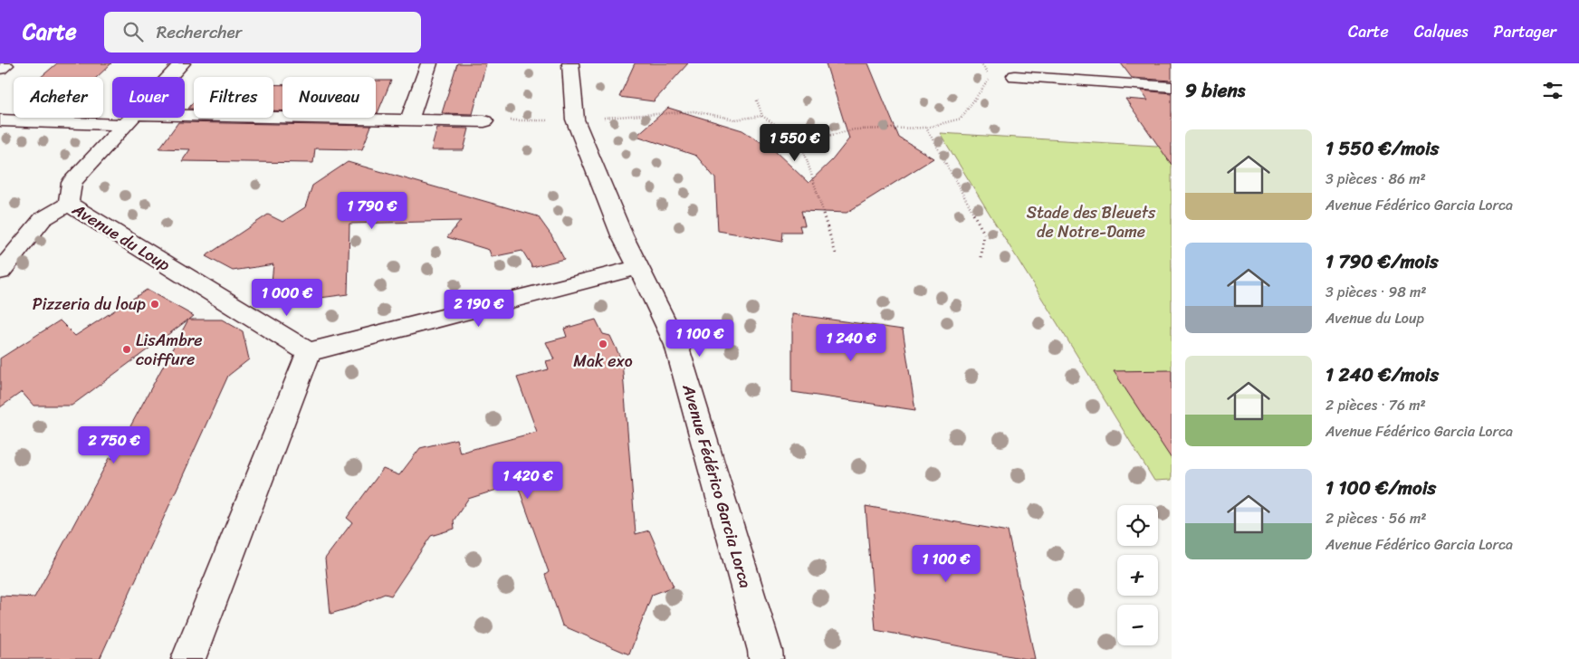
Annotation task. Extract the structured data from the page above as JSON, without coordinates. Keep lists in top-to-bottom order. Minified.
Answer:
{"streets":{"street":["Avenue du Loup","Avenue Fédérico Garcia Lorca"]},"parks":["Stade des Bleuets de Notre-Dame"],"places":["Pizzeria du loup","Mak exo","LisAmbre coiffure"],"page":{"header":"Carte","search":"Rechercher","nav":["Carte","Calques","Partager"],"heading":"9 biens","chip":["Acheter","Louer","Filtres","Nouveau"],"list":[{"name":"1 550 €/mois","note":"3 pièces · 86 m² · Avenue Fédérico Garcia Lorca"},{"name":"1 790 €/mois","note":"3 pièces · 98 m² · Avenue du Loup"},{"name":"1 240 €/mois","note":"2 pièces · 76 m² · Avenue Fédérico Garcia Lorca"},{"name":"1 100 €/mois","note":"2 pièces · 56 m² · Avenue Fédérico Garcia Lorca"}],"price":["1 550 €","1 790 €","1 000 €","2 190 €","1 100 €","1 240 €","2 750 €","1 420 €","1 100 €"],"map_buttons":["+","−"]}}
